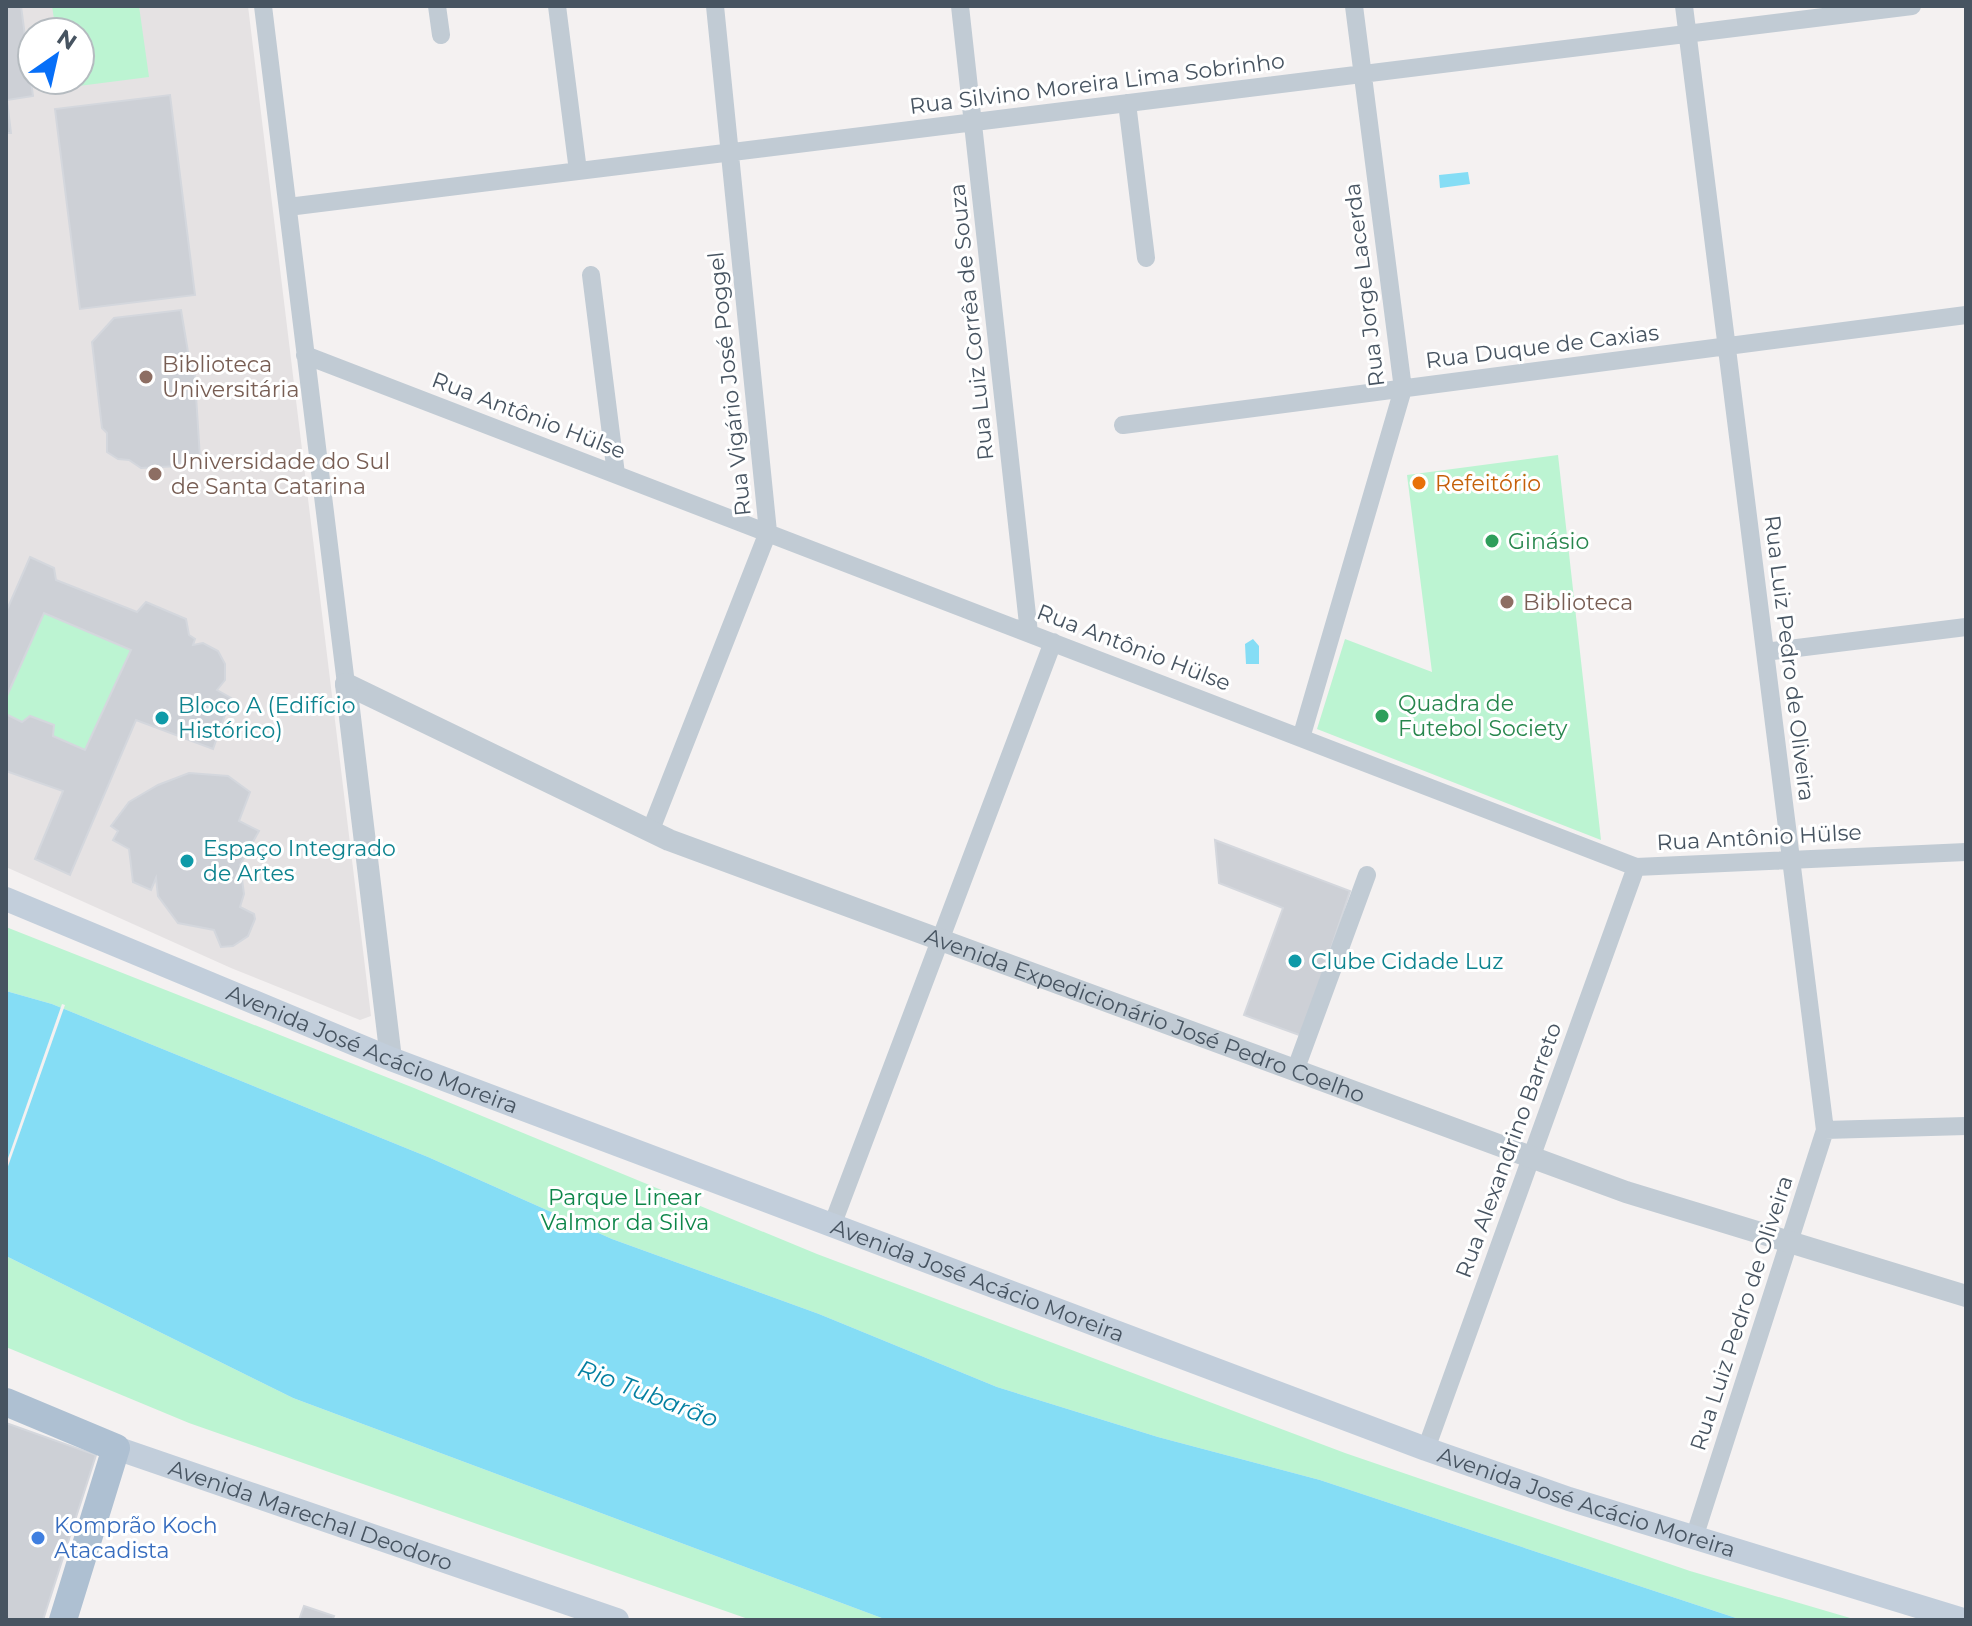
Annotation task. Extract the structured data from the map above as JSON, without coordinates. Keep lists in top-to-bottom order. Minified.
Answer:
{"streets":{"main road":["Avenida José Acácio Moreira","Avenida Marechal Deodoro"],"street":["Rua Silvino Moreira Lima Sobrinho","Rua Jorge Lacerda","Rua Luiz Corrêa de Souza","Rua Duque de Caxias","Rua Vigário José Poggel","Rua Antônio Hülse","Rua Luiz Pedro de Oliveira","Avenida Expedicionário José Pedro Coelho","Rua Alexandrino Barreto"]},"crossings":[["Rua Silvino Moreira Lima Sobrinho","Rua Jorge Lacerda"],["Rua Silvino Moreira Lima Sobrinho","Rua Luiz Corrêa de Souza"],["Rua Silvino Moreira Lima Sobrinho","Rua Vigário José Poggel"],["Rua Silvino Moreira Lima Sobrinho","Rua Luiz Pedro de Oliveira"],["Rua Jorge Lacerda","Rua Duque de Caxias"],["Rua Jorge Lacerda","Rua Antônio Hülse"],["Rua Luiz Corrêa de Souza","Rua Antônio Hülse"],["Rua Duque de Caxias","Rua Luiz Pedro de Oliveira"],["Rua Vigário José Poggel","Rua Antônio Hülse"],["Rua Vigário José Poggel","Avenida Expedicionário José Pedro Coelho"],["Rua Antônio Hülse","Rua Luiz Pedro de Oliveira"],["Rua Antônio Hülse","Rua Alexandrino Barreto"],["Rua Luiz Pedro de Oliveira","Avenida Expedicionário José Pedro Coelho"],["Rua Luiz Pedro de Oliveira","Avenida José Acácio Moreira"],["Avenida Expedicionário José Pedro Coelho","Rua Alexandrino Barreto"],["Avenida José Acácio Moreira","Rua Alexandrino Barreto"]],"water":["Rio Tubarão"],"parks":["Parque Linear Valmor da Silva"],"places":["Biblioteca Universitária","Universidade do Sul de Santa Catarina","Refeitório","Ginásio","Biblioteca","Quadra de Futebol Society","Bloco A (Edifício Histórico)","Espaço Integrado de Artes","Clube Cidade Luz","Komprão Koch Atacadista"],"north":"top right"}
